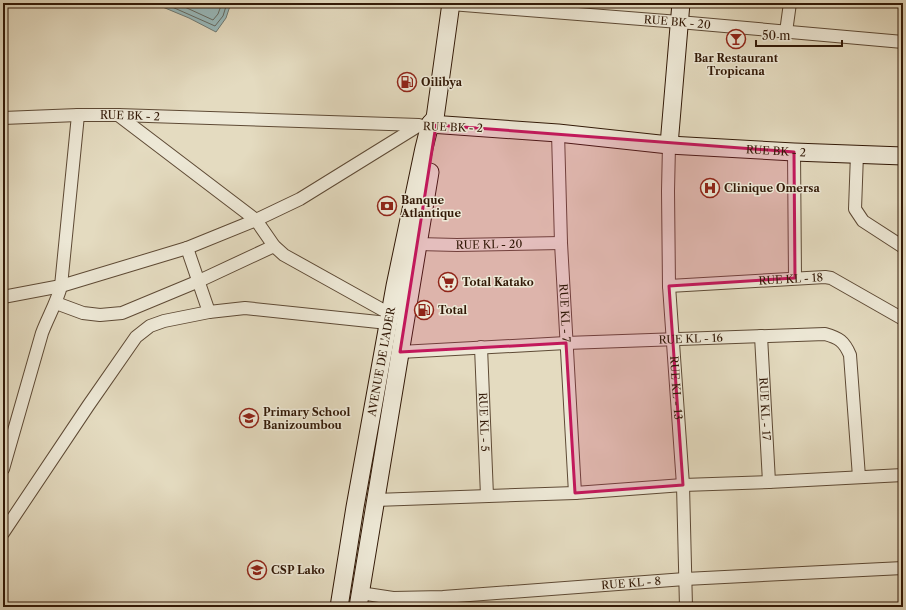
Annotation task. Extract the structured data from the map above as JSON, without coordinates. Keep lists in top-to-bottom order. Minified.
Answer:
{"streets":{"main road":["RUE BK - 2","AVENUE DE L'ADER"],"street":["RUE BK - 20","RUE KL - 20","RUE KL - 18","RUE KL - 7","RUE KL - 16","RUE KL - 13","RUE KL - 17","RUE KL - 5","RUE KL - 8"]},"crossings":[["RUE BK - 20","AVENUE DE L'ADER"],["RUE BK - 2","RUE KL - 7"],["RUE BK - 2","AVENUE DE L'ADER"],["RUE BK - 2","RUE KL - 13"],["RUE KL - 20","RUE KL - 7"],["RUE KL - 20","AVENUE DE L'ADER"],["RUE KL - 18","RUE KL - 13"],["RUE KL - 7","RUE KL - 16"],["RUE KL - 16","AVENUE DE L'ADER"],["RUE KL - 16","RUE KL - 13"],["RUE KL - 16","RUE KL - 17"],["RUE KL - 16","RUE KL - 5"],["AVENUE DE L'ADER","RUE KL - 8"],["RUE KL - 13","RUE KL - 8"]],"places":{"bar":["Bar Restaurant Tropicana"],"fuel station":["Oilibya","Total"],"hospital":["Clinique Omersa"],"bank":["Banque Atlantique"],"supermarket":["Total Katako"],"school or university":["Primary School Banizoumbou","CSP Lako"]},"scale_bar":"50 m"}
